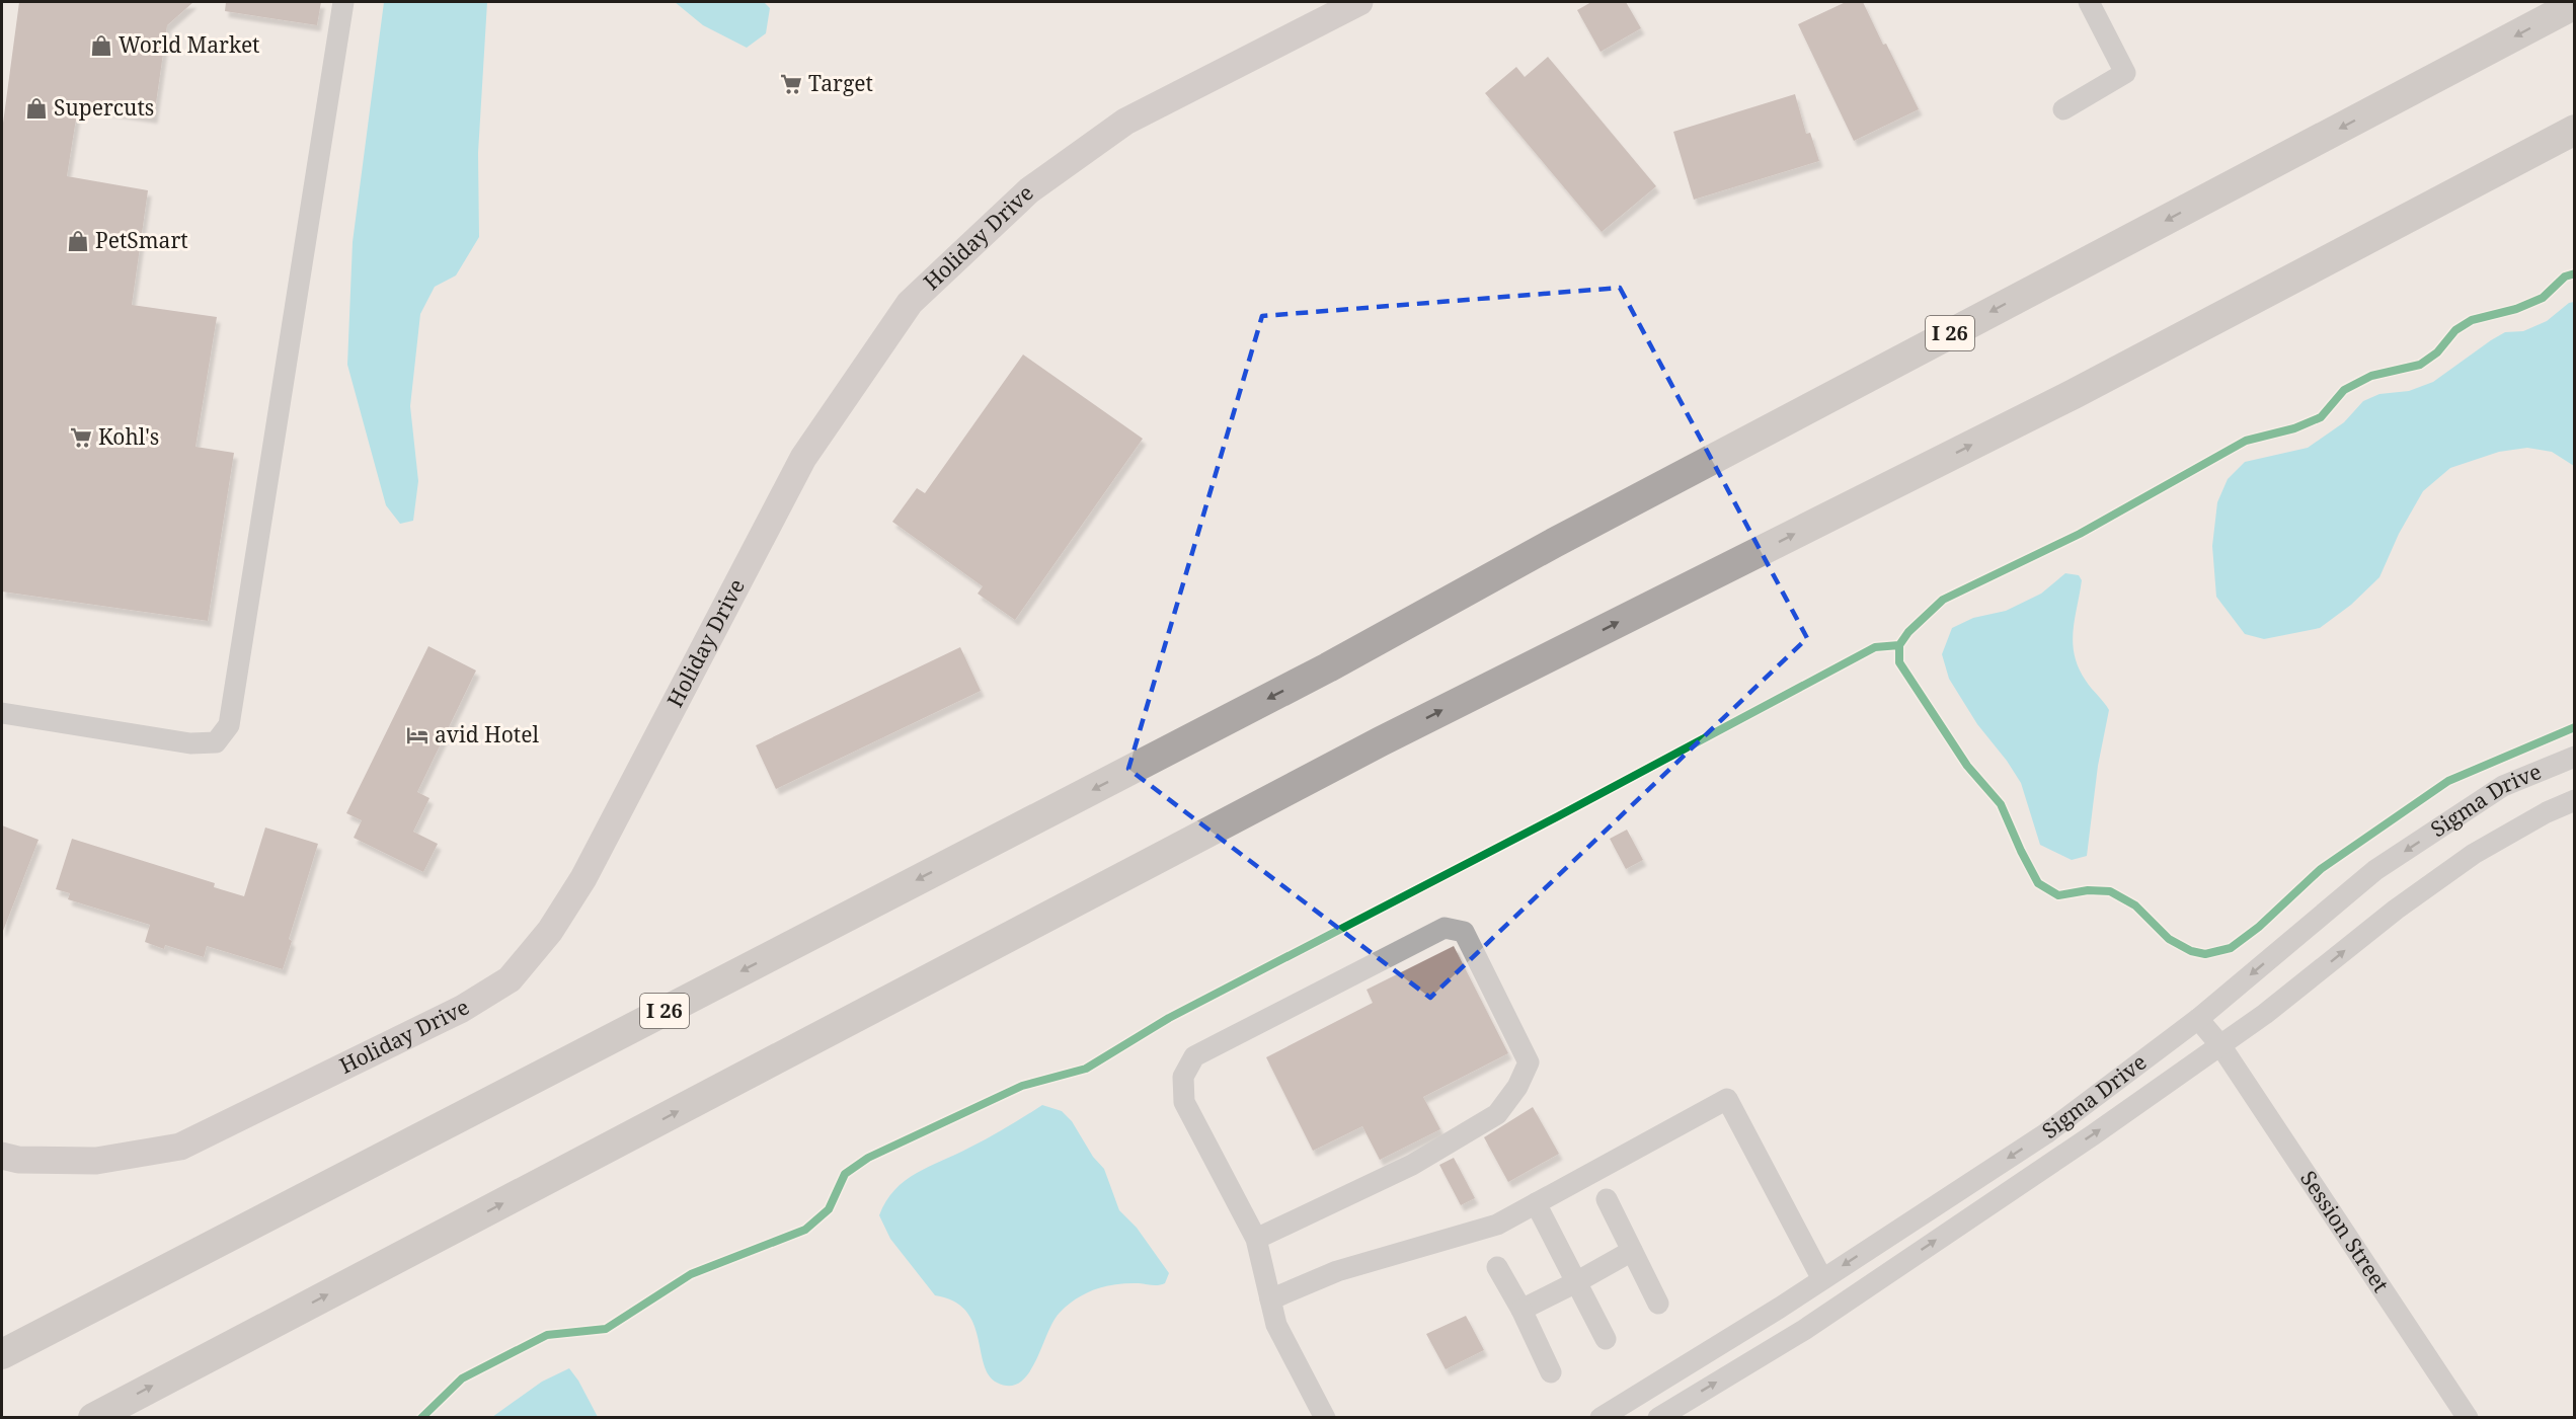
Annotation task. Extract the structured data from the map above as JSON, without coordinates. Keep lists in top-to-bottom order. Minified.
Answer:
{"streets":{"highway":["I 26"],"main road":["Holiday Drive"],"street":["Sigma Drive","Session Street"]},"crossings":[["Sigma Drive","Session Street"]],"places":{"shop":["World Market","Supercuts","PetSmart"],"supermarket":["Target","Kohl's"],"hotel":["avid Hotel"]}}
